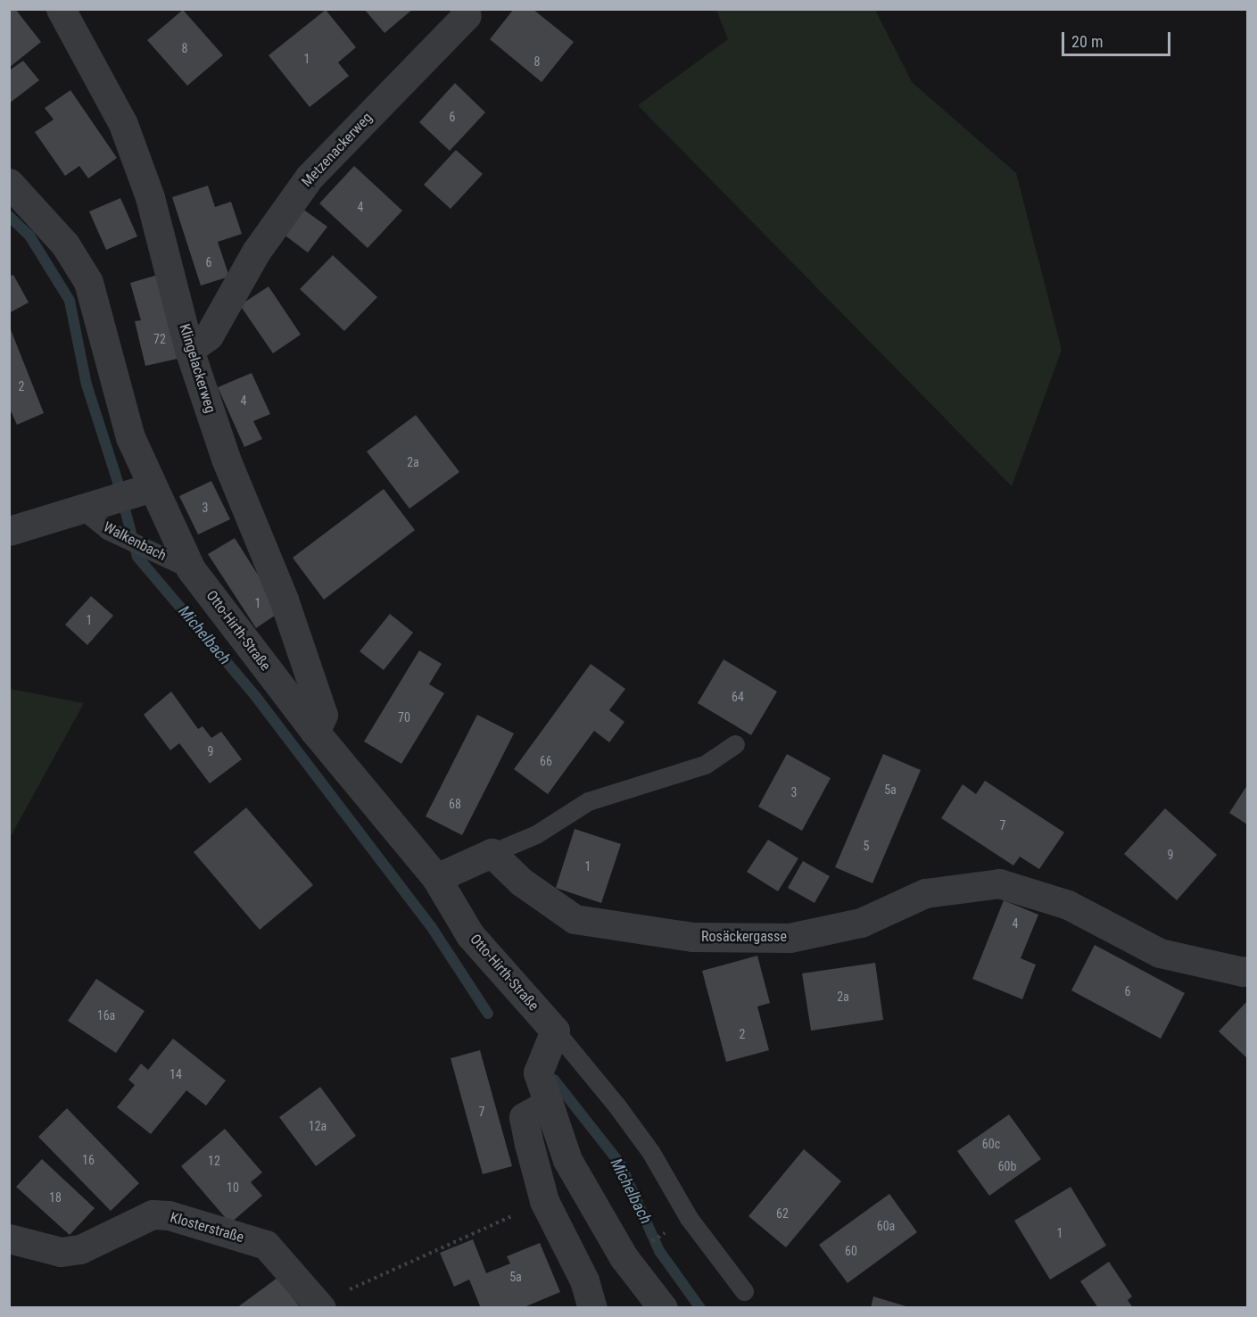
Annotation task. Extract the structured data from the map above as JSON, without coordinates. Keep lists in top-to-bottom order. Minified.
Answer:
{"streets":{"street":["Metzenackerweg","Klingelackerweg","Walkenbach","Otto-Hirth-Straße","Rosäckergasse","Klosterstraße"]},"crossings":[["Metzenackerweg","Klingelackerweg"],["Klingelackerweg","Otto-Hirth-Straße"],["Walkenbach","Otto-Hirth-Straße"]],"water":["Michelbach"],"house_numbers":["8","1","8","6","4","6","72","2","4","2a","3","1","1","64","70","9","66","5a","3","68","7","5","9","1","4","6","2a","16a","2","14","7","12a","60c","16","12","60b","10","18","62","60a","1","60","5a"],"scale_bar":"20 m"}
